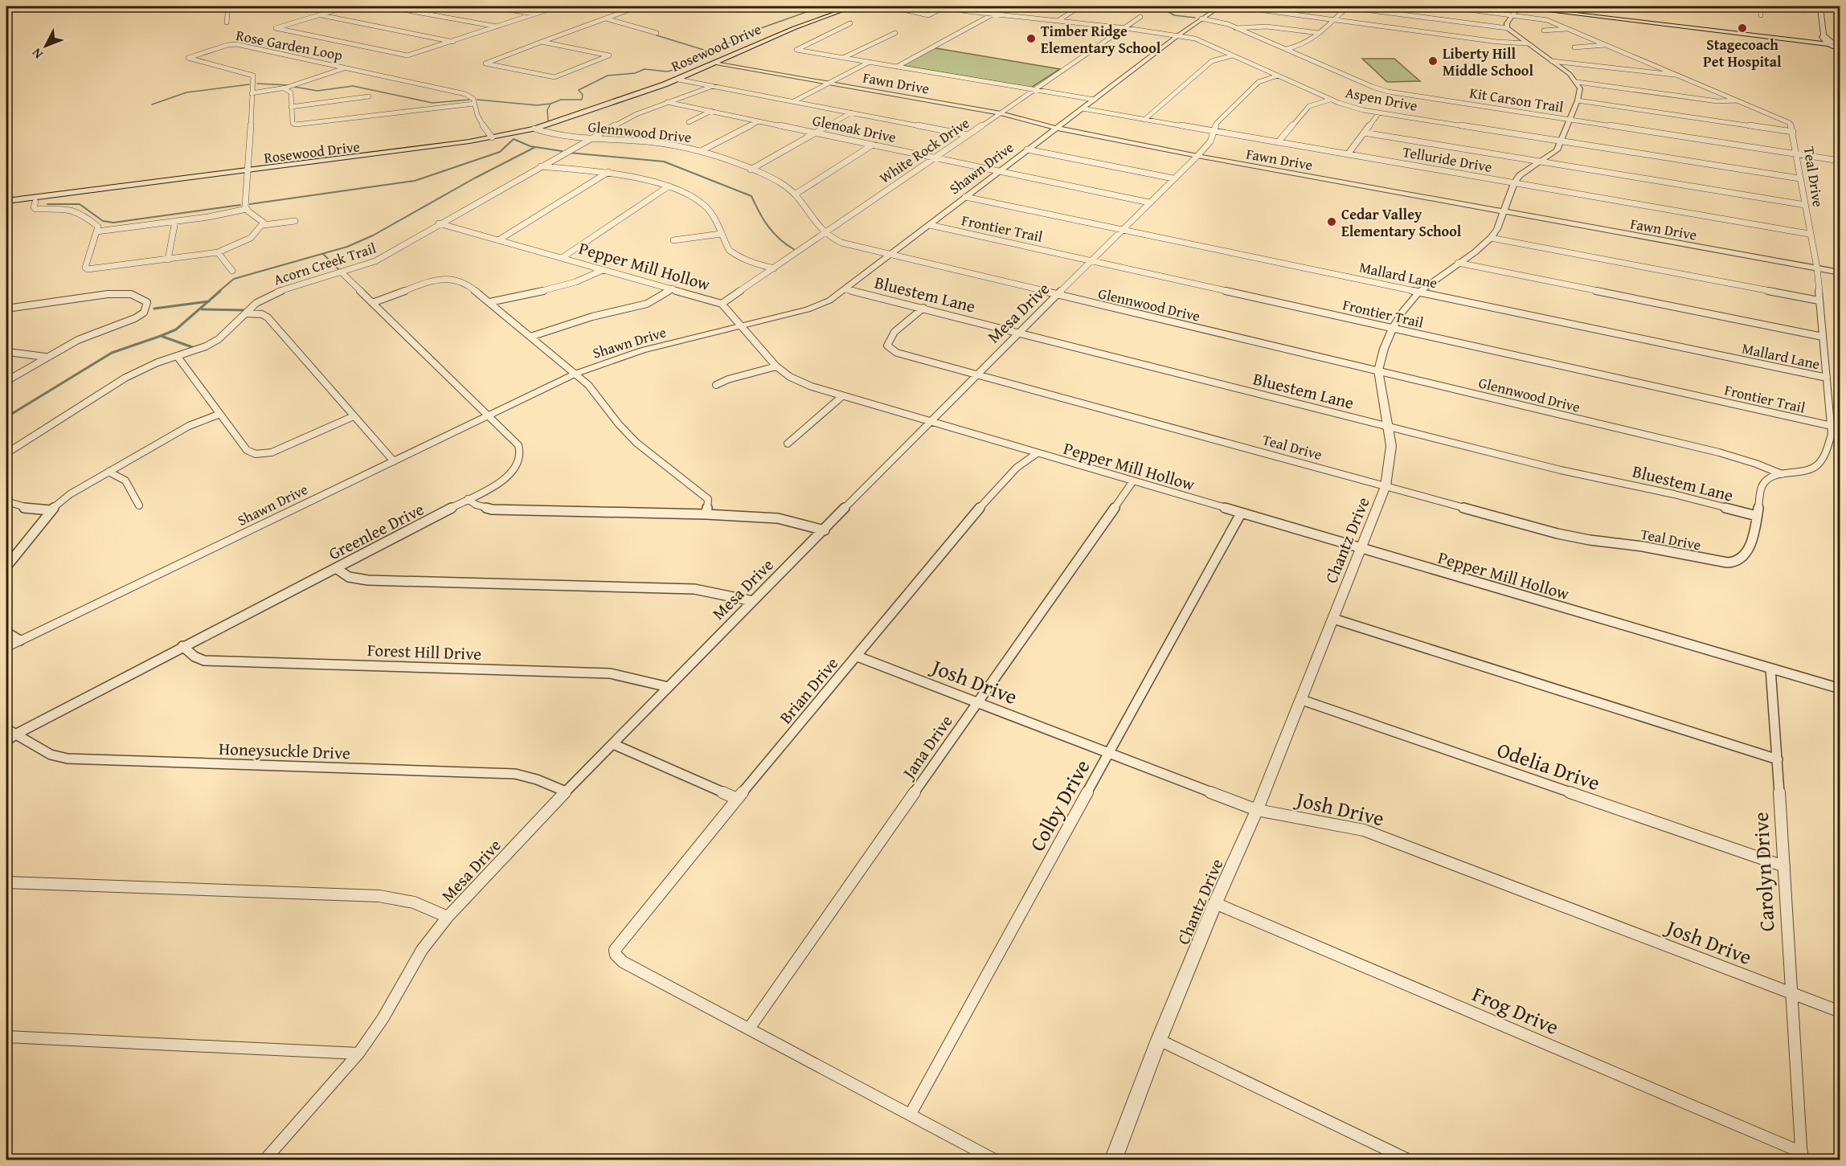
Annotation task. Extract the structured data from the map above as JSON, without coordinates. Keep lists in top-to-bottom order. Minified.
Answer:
{"streets":{"main road":["Rosewood Drive"],"street":["Rose Garden Loop","Fawn Drive","Aspen Drive","Kit Carson Trail","Glenoak Drive","Glennwood Drive","White Rock Drive","Telluride Drive","Shawn Drive","Teal Drive","Frontier Trail","Acorn Creek Trail","Pepper Mill Hollow","Mallard Lane","Bluestem Lane","Mesa Drive","Greenlee Drive","Chantz Drive","Forest Hill Drive","Josh Drive","Brian Drive","Jana Drive","Honeysuckle Drive","Odelia Drive","Colby Drive","Carolyn Drive","Frog Drive"]},"crossings":[["Rose Garden Loop","Rosewood Drive"],["Rosewood Drive","Fawn Drive"],["Rosewood Drive","Glennwood Drive"],["Fawn Drive","White Rock Drive"],["Fawn Drive","Shawn Drive"],["Fawn Drive","Teal Drive"],["Fawn Drive","Mesa Drive"],["Fawn Drive","Chantz Drive"],["Aspen Drive","White Rock Drive"],["Aspen Drive","Shawn Drive"],["Aspen Drive","Teal Drive"],["Aspen Drive","Mesa Drive"],["Aspen Drive","Chantz Drive"],["Kit Carson Trail","Shawn Drive"],["Kit Carson Trail","Teal Drive"],["Kit Carson Trail","Chantz Drive"],["Glenoak Drive","White Rock Drive"],["Glenoak Drive","Shawn Drive"],["Glenoak Drive","Acorn Creek Trail"],["Glenoak Drive","Mesa Drive"],["Glennwood Drive","White Rock Drive"],["Glennwood Drive","Shawn Drive"],["Glennwood Drive","Teal Drive"],["Glennwood Drive","Acorn Creek Trail"],["Glennwood Drive","Mesa Drive"],["Glennwood Drive","Chantz Drive"],["White Rock Drive","Pepper Mill Hollow"],["Telluride Drive","Shawn Drive"],["Telluride Drive","Teal Drive"],["Telluride Drive","Mesa Drive"],["Telluride Drive","Chantz Drive"],["Shawn Drive","Frontier Trail"],["Shawn Drive","Pepper Mill Hollow"],["Shawn Drive","Mallard Lane"],["Shawn Drive","Bluestem Lane"],["Shawn Drive","Greenlee Drive"],["Teal Drive","Frontier Trail"],["Teal Drive","Mallard Lane"],["Teal Drive","Bluestem Lane"],["Teal Drive","Mesa Drive"],["Teal Drive","Chantz Drive"],["Frontier Trail","Mesa Drive"],["Frontier Trail","Chantz Drive"],["Acorn Creek Trail","Pepper Mill Hollow"],["Acorn Creek Trail","Greenlee Drive"],["Pepper Mill Hollow","Mesa Drive"],["Pepper Mill Hollow","Chantz Drive"],["Pepper Mill Hollow","Brian Drive"],["Pepper Mill Hollow","Jana Drive"],["Pepper Mill Hollow","Colby Drive"],["Pepper Mill Hollow","Carolyn Drive"],["Mallard Lane","Mesa Drive"],["Mallard Lane","Chantz Drive"],["Bluestem Lane","Mesa Drive"],["Bluestem Lane","Chantz Drive"],["Mesa Drive","Forest Hill Drive"],["Mesa Drive","Honeysuckle Drive"],["Greenlee Drive","Forest Hill Drive"],["Greenlee Drive","Honeysuckle Drive"],["Chantz Drive","Josh Drive"],["Chantz Drive","Odelia Drive"],["Chantz Drive","Frog Drive"],["Josh Drive","Brian Drive"],["Josh Drive","Jana Drive"],["Josh Drive","Colby Drive"],["Josh Drive","Carolyn Drive"],["Brian Drive","Jana Drive"],["Odelia Drive","Carolyn Drive"],["Carolyn Drive","Frog Drive"]],"places":["Stagecoach Pet Hospital","Timber Ridge Elementary School","Liberty Hill Middle School","Cedar Valley Elementary School"],"north":"bottom left"}
